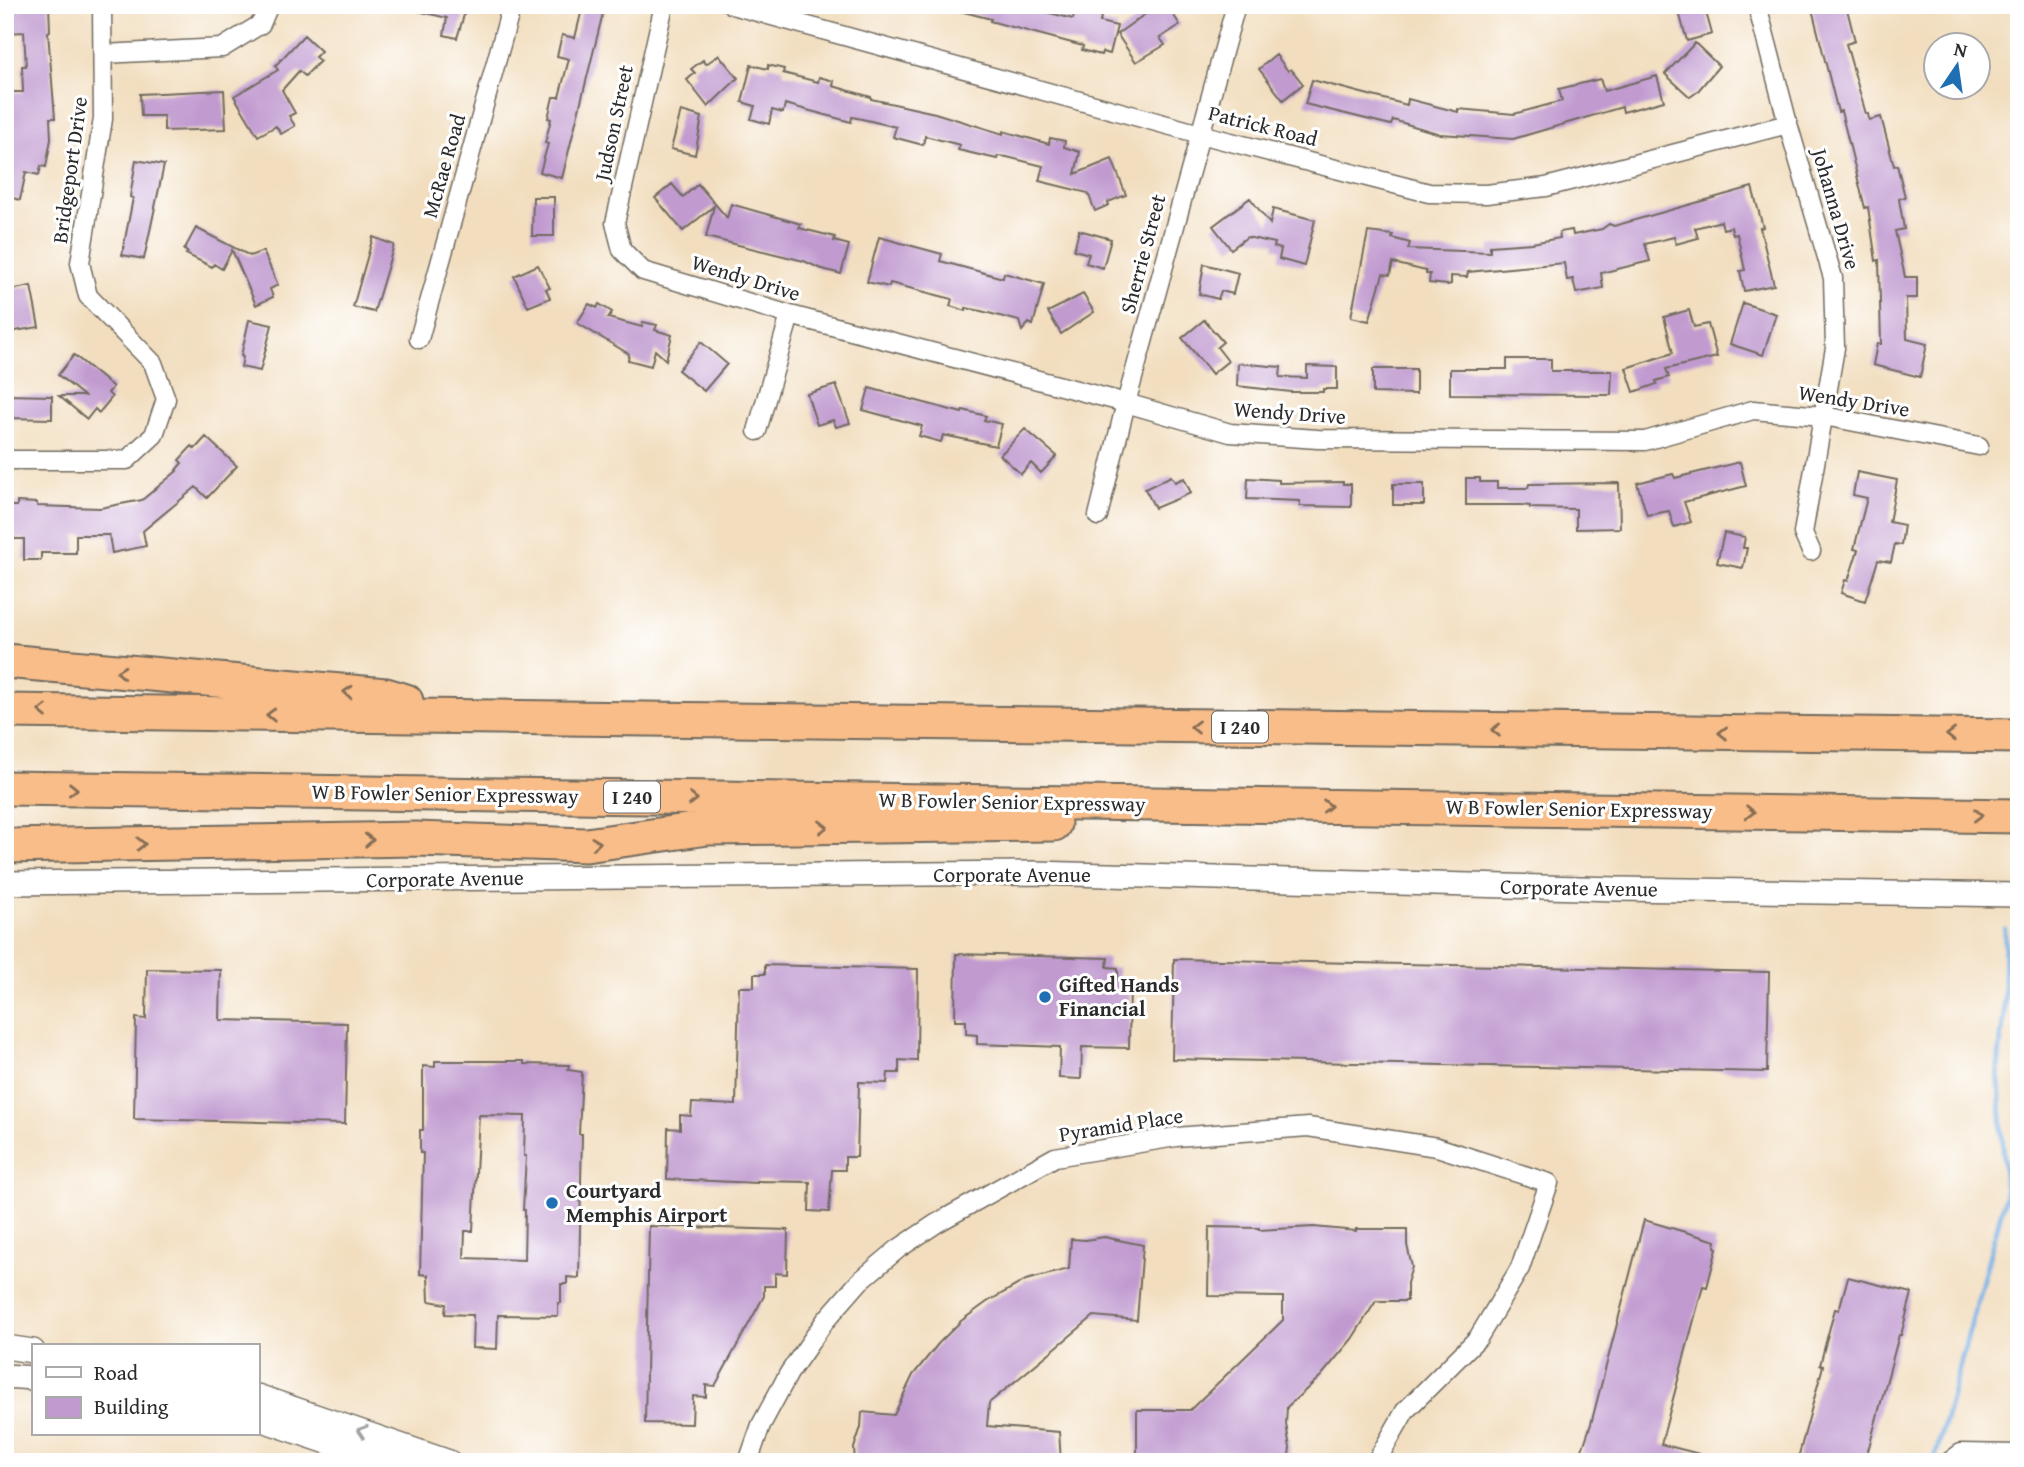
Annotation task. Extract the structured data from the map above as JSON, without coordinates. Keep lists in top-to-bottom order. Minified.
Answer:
{"streets":{"highway":["I 240","W B Fowler Senior Expressway"],"street":["Judson Street","Patrick Road","McRae Road","Bridgeport Drive","Johanna Drive","Sherrie Street","Wendy Drive","Corporate Avenue","Pyramid Place"]},"crossings":[["Judson Street","Wendy Drive"],["Patrick Road","Johanna Drive"],["Patrick Road","Sherrie Street"],["Johanna Drive","Wendy Drive"],["Sherrie Street","Wendy Drive"]],"places":["Gifted Hands Financial","Courtyard Memphis Airport"],"legend":["Road","Building"],"north":"top"}
